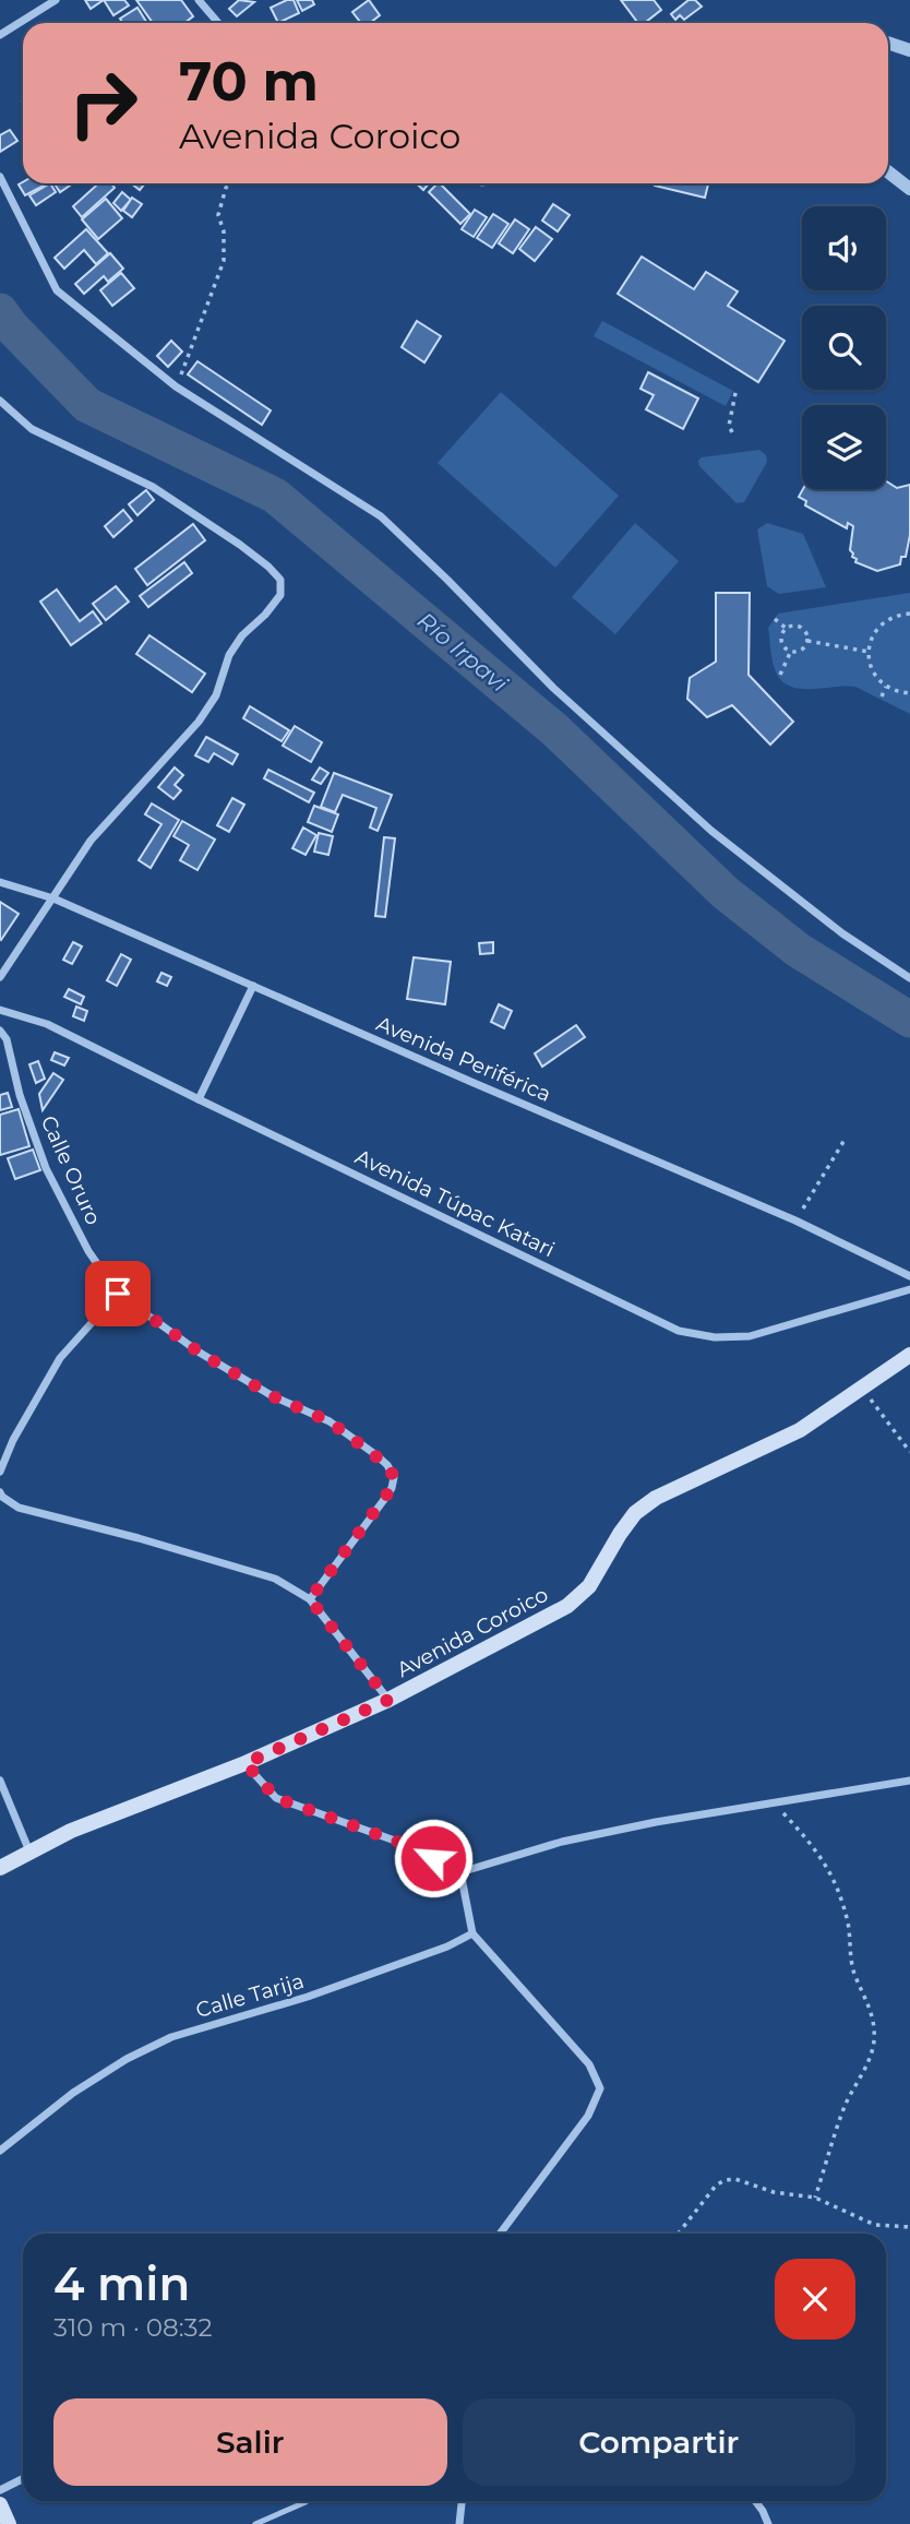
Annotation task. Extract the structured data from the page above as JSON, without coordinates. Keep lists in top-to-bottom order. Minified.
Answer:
{"streets":{"main road":["Avenida Coroico"],"street":["Avenida Periférica","Calle Oruro","Avenida Túpac Katari","Calle Tarija"]},"water":["Río Irpavi"],"page":{"turn":["70 m","Avenida Coroico"],"heading":["4 min","310 m · 08:32"],"buttons":["Salir","Compartir"]}}
